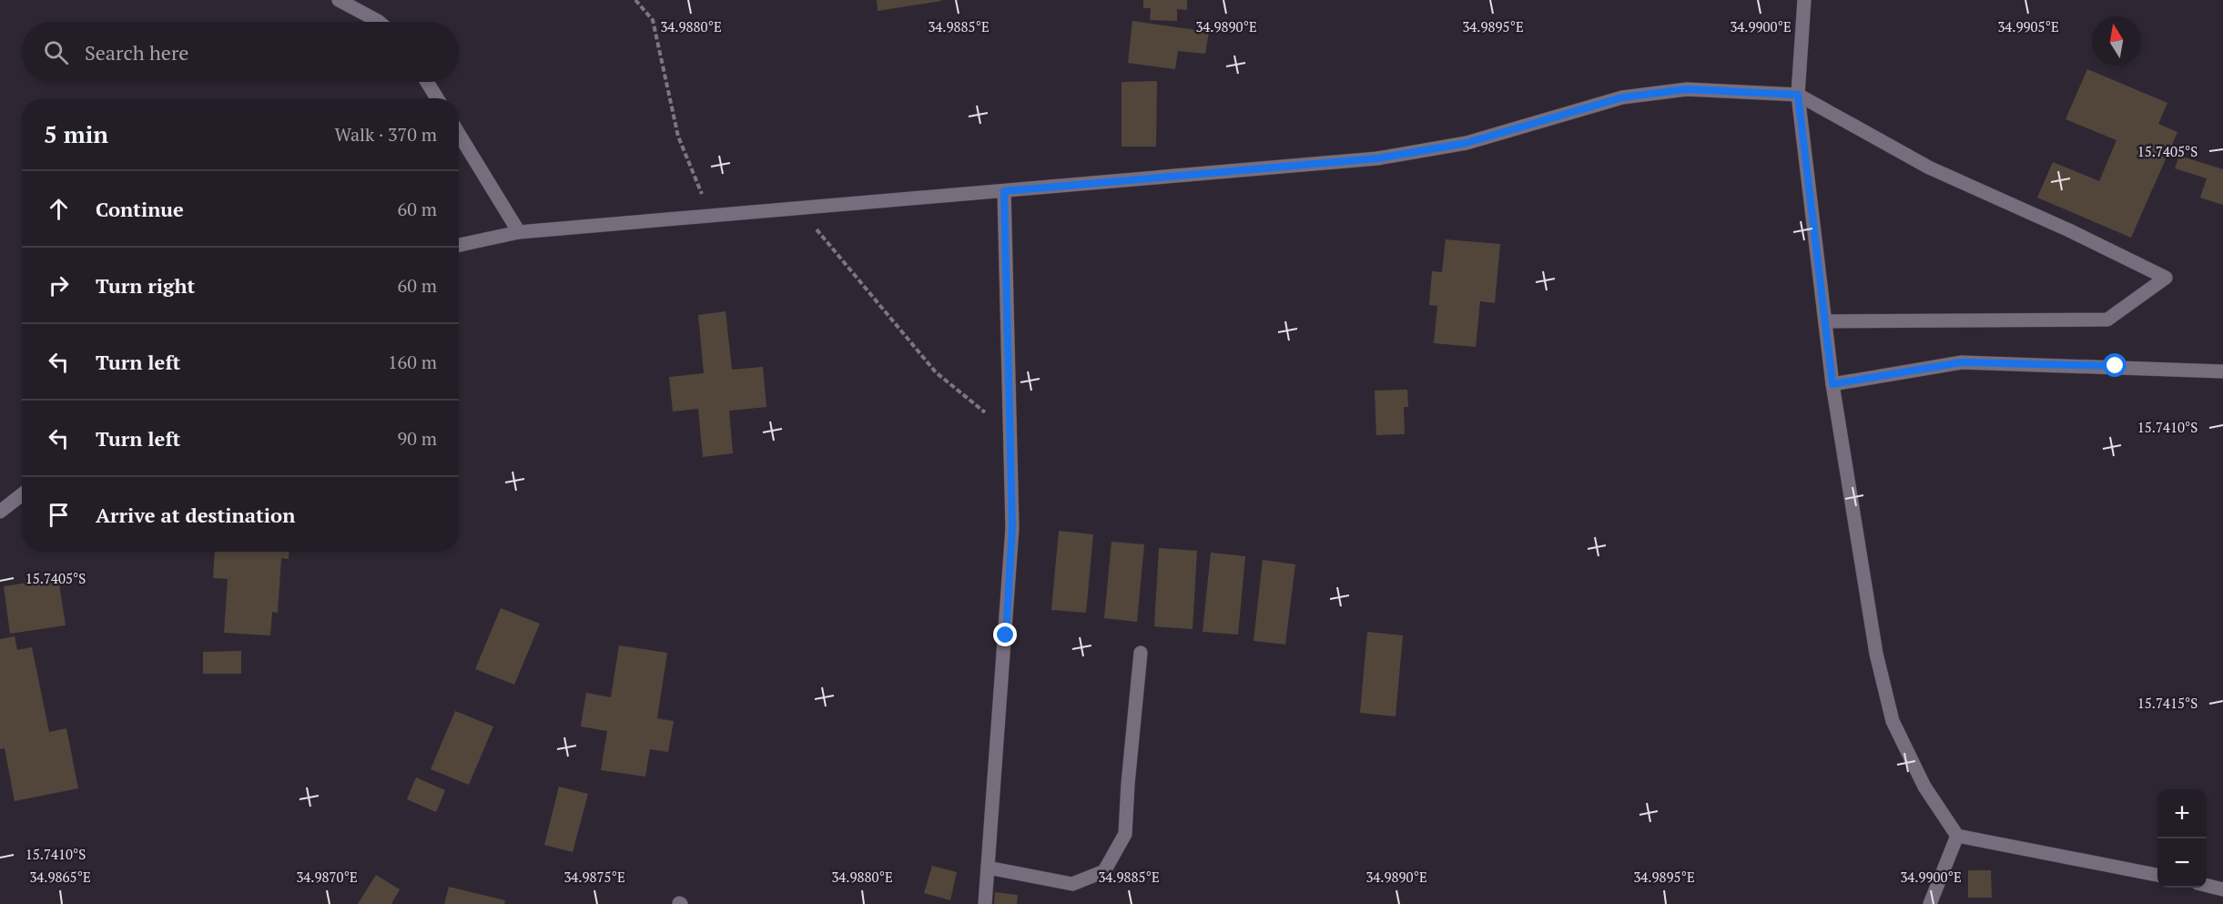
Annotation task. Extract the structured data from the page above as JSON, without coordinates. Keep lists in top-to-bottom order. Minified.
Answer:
{"north":"top","page":{"search":"Search here","heading":["5 min","Walk · 370 m"],"list":[["Continue","60 m"],["Turn right","60 m"],["Turn left","160 m"],["Turn left","90 m"],"Arrive at destination"],"map_buttons":["+","−"]},"coordinates":["34.9880°E","34.9885°E","34.9890°E","34.9895°E","34.9900°E","34.9905°E","15.7405°S","15.7410°S","15.7415°S","34.9865°E","34.9870°E","34.9875°E"]}
